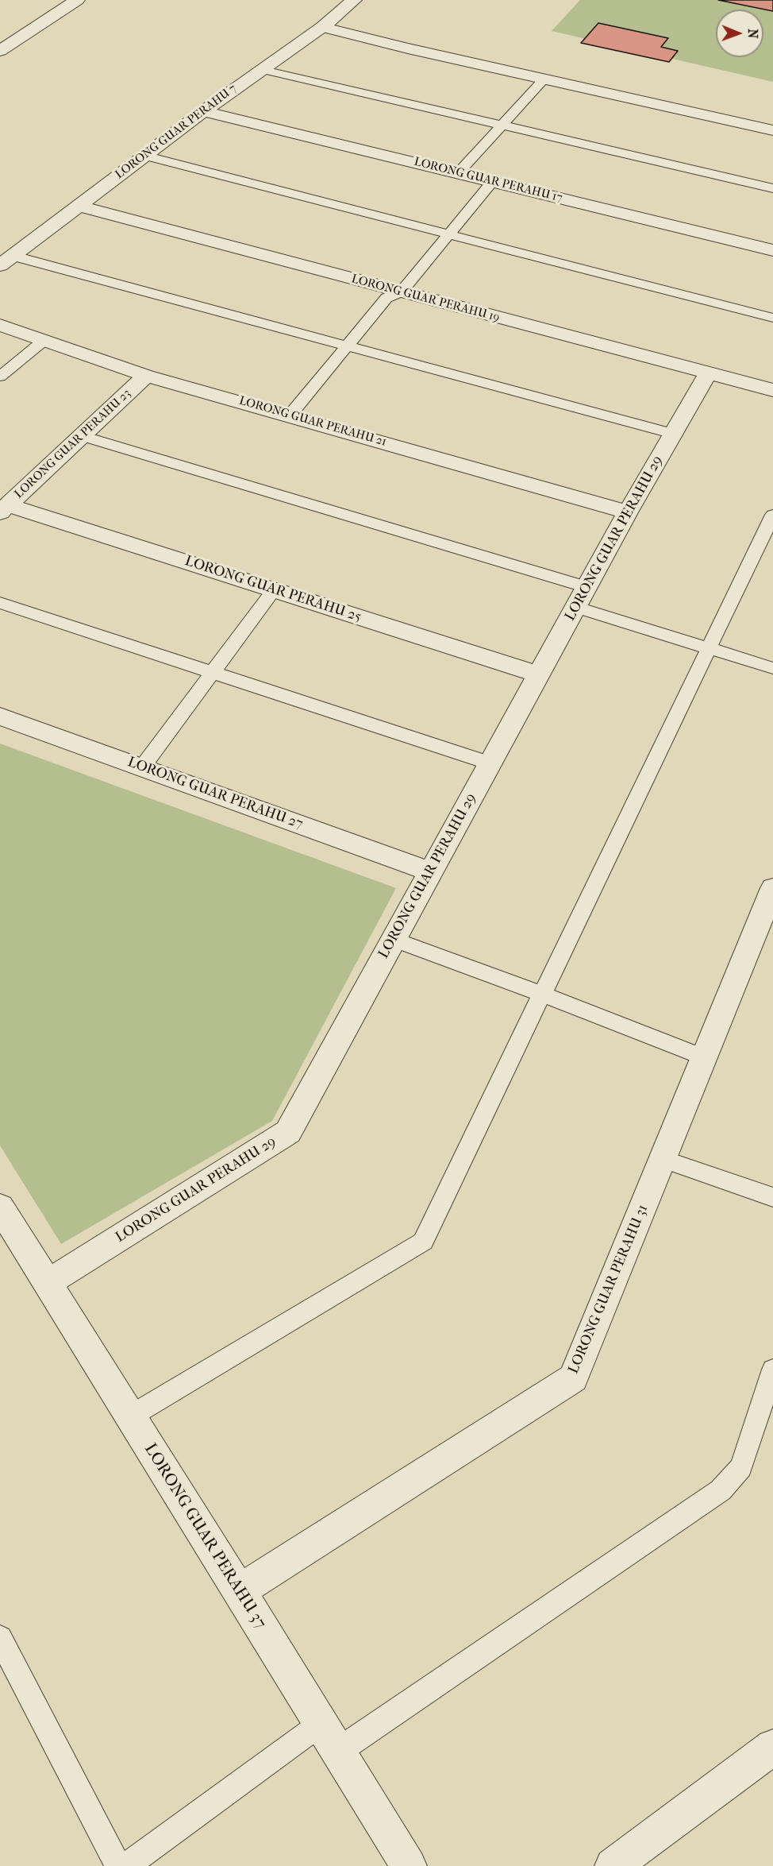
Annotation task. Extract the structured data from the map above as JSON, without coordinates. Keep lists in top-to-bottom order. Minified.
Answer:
{"streets":{"street":["LORONG GUAR PERAHU 7","LORONG GUAR PERAHU 17","LORONG GUAR PERAHU 19","LORONG GUAR PERAHU 21","LORONG GUAR PERAHU 23","LORONG GUAR PERAHU 29","LORONG GUAR PERAHU 25","LORONG GUAR PERAHU 27","LORONG GUAR PERAHU 31","LORONG GUAR PERAHU 37"]},"crossings":[["LORONG GUAR PERAHU 7","LORONG GUAR PERAHU 17"],["LORONG GUAR PERAHU 7","LORONG GUAR PERAHU 19"],["LORONG GUAR PERAHU 19","LORONG GUAR PERAHU 29"],["LORONG GUAR PERAHU 21","LORONG GUAR PERAHU 23"],["LORONG GUAR PERAHU 21","LORONG GUAR PERAHU 29"],["LORONG GUAR PERAHU 23","LORONG GUAR PERAHU 25"],["LORONG GUAR PERAHU 29","LORONG GUAR PERAHU 25"],["LORONG GUAR PERAHU 29","LORONG GUAR PERAHU 27"],["LORONG GUAR PERAHU 29","LORONG GUAR PERAHU 37"],["LORONG GUAR PERAHU 31","LORONG GUAR PERAHU 37"]],"north":"right"}
